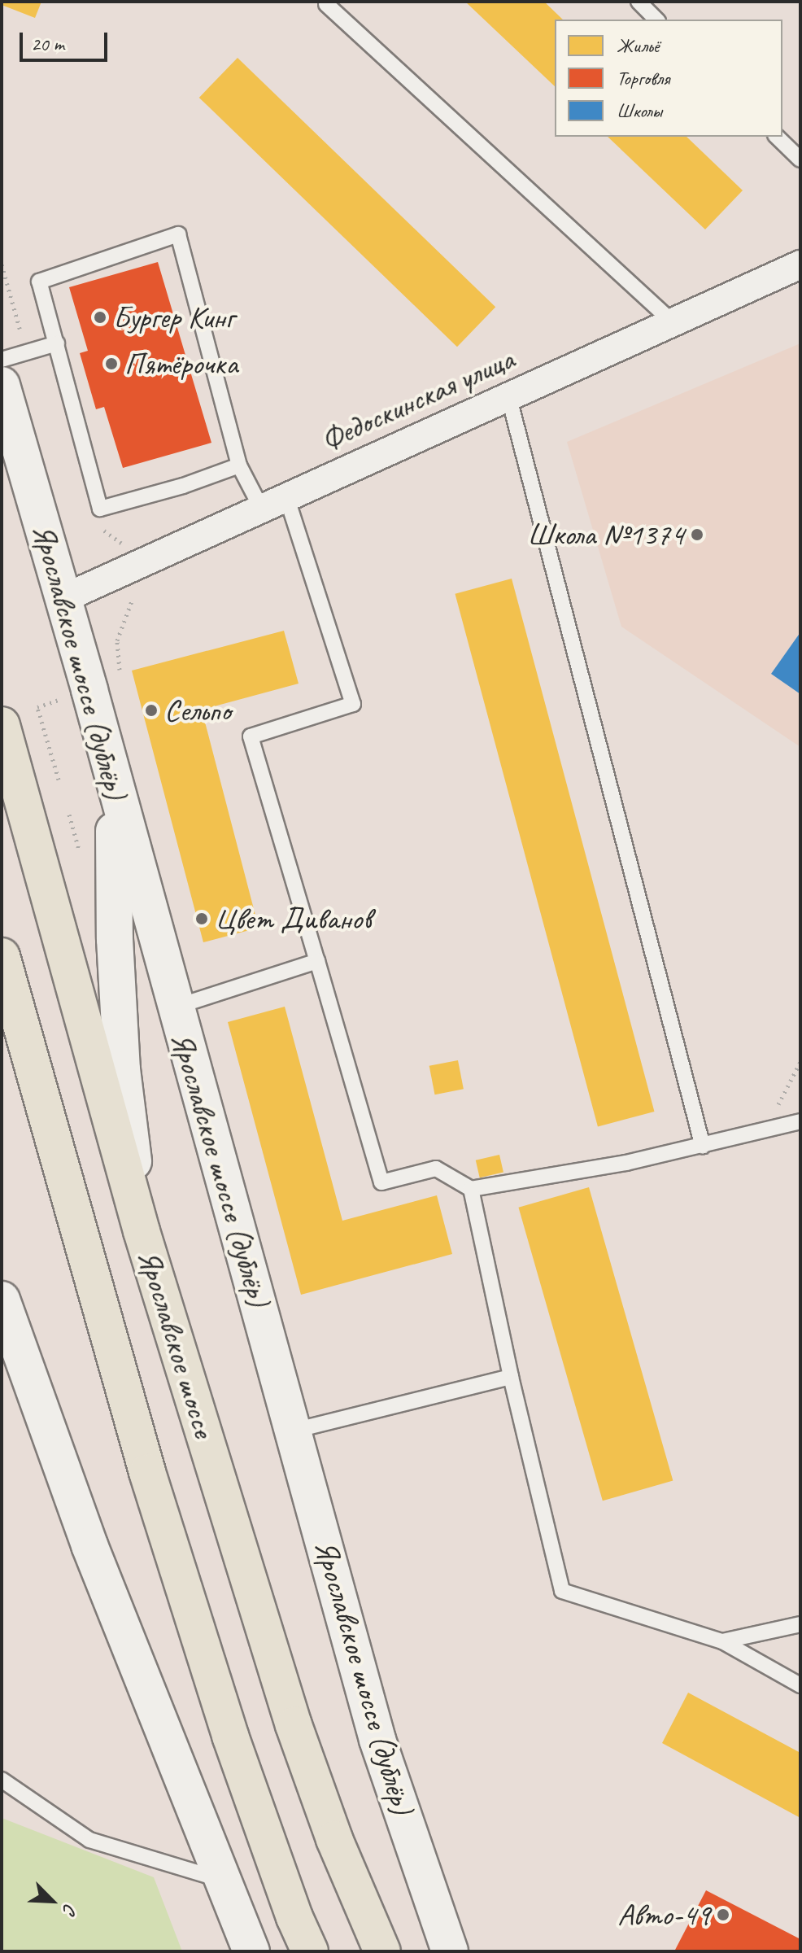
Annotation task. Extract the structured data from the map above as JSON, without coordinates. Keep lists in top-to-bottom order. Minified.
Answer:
{"streets":{"main road":["Ярославское шоссе"],"street":["Федоскинская улица","Ярославское шоссе (дублёр)"]},"crossings":[["Федоскинская улица","Ярославское шоссе (дублёр)"]],"places":["Бургер Кинг","Пятёрочка","Школа №1374","Сельпо","Цвет Диванов","Авто-49"],"legend":["Жильё","Торговля","Школы"],"scale_bar":"20 m","north":"bottom right"}
